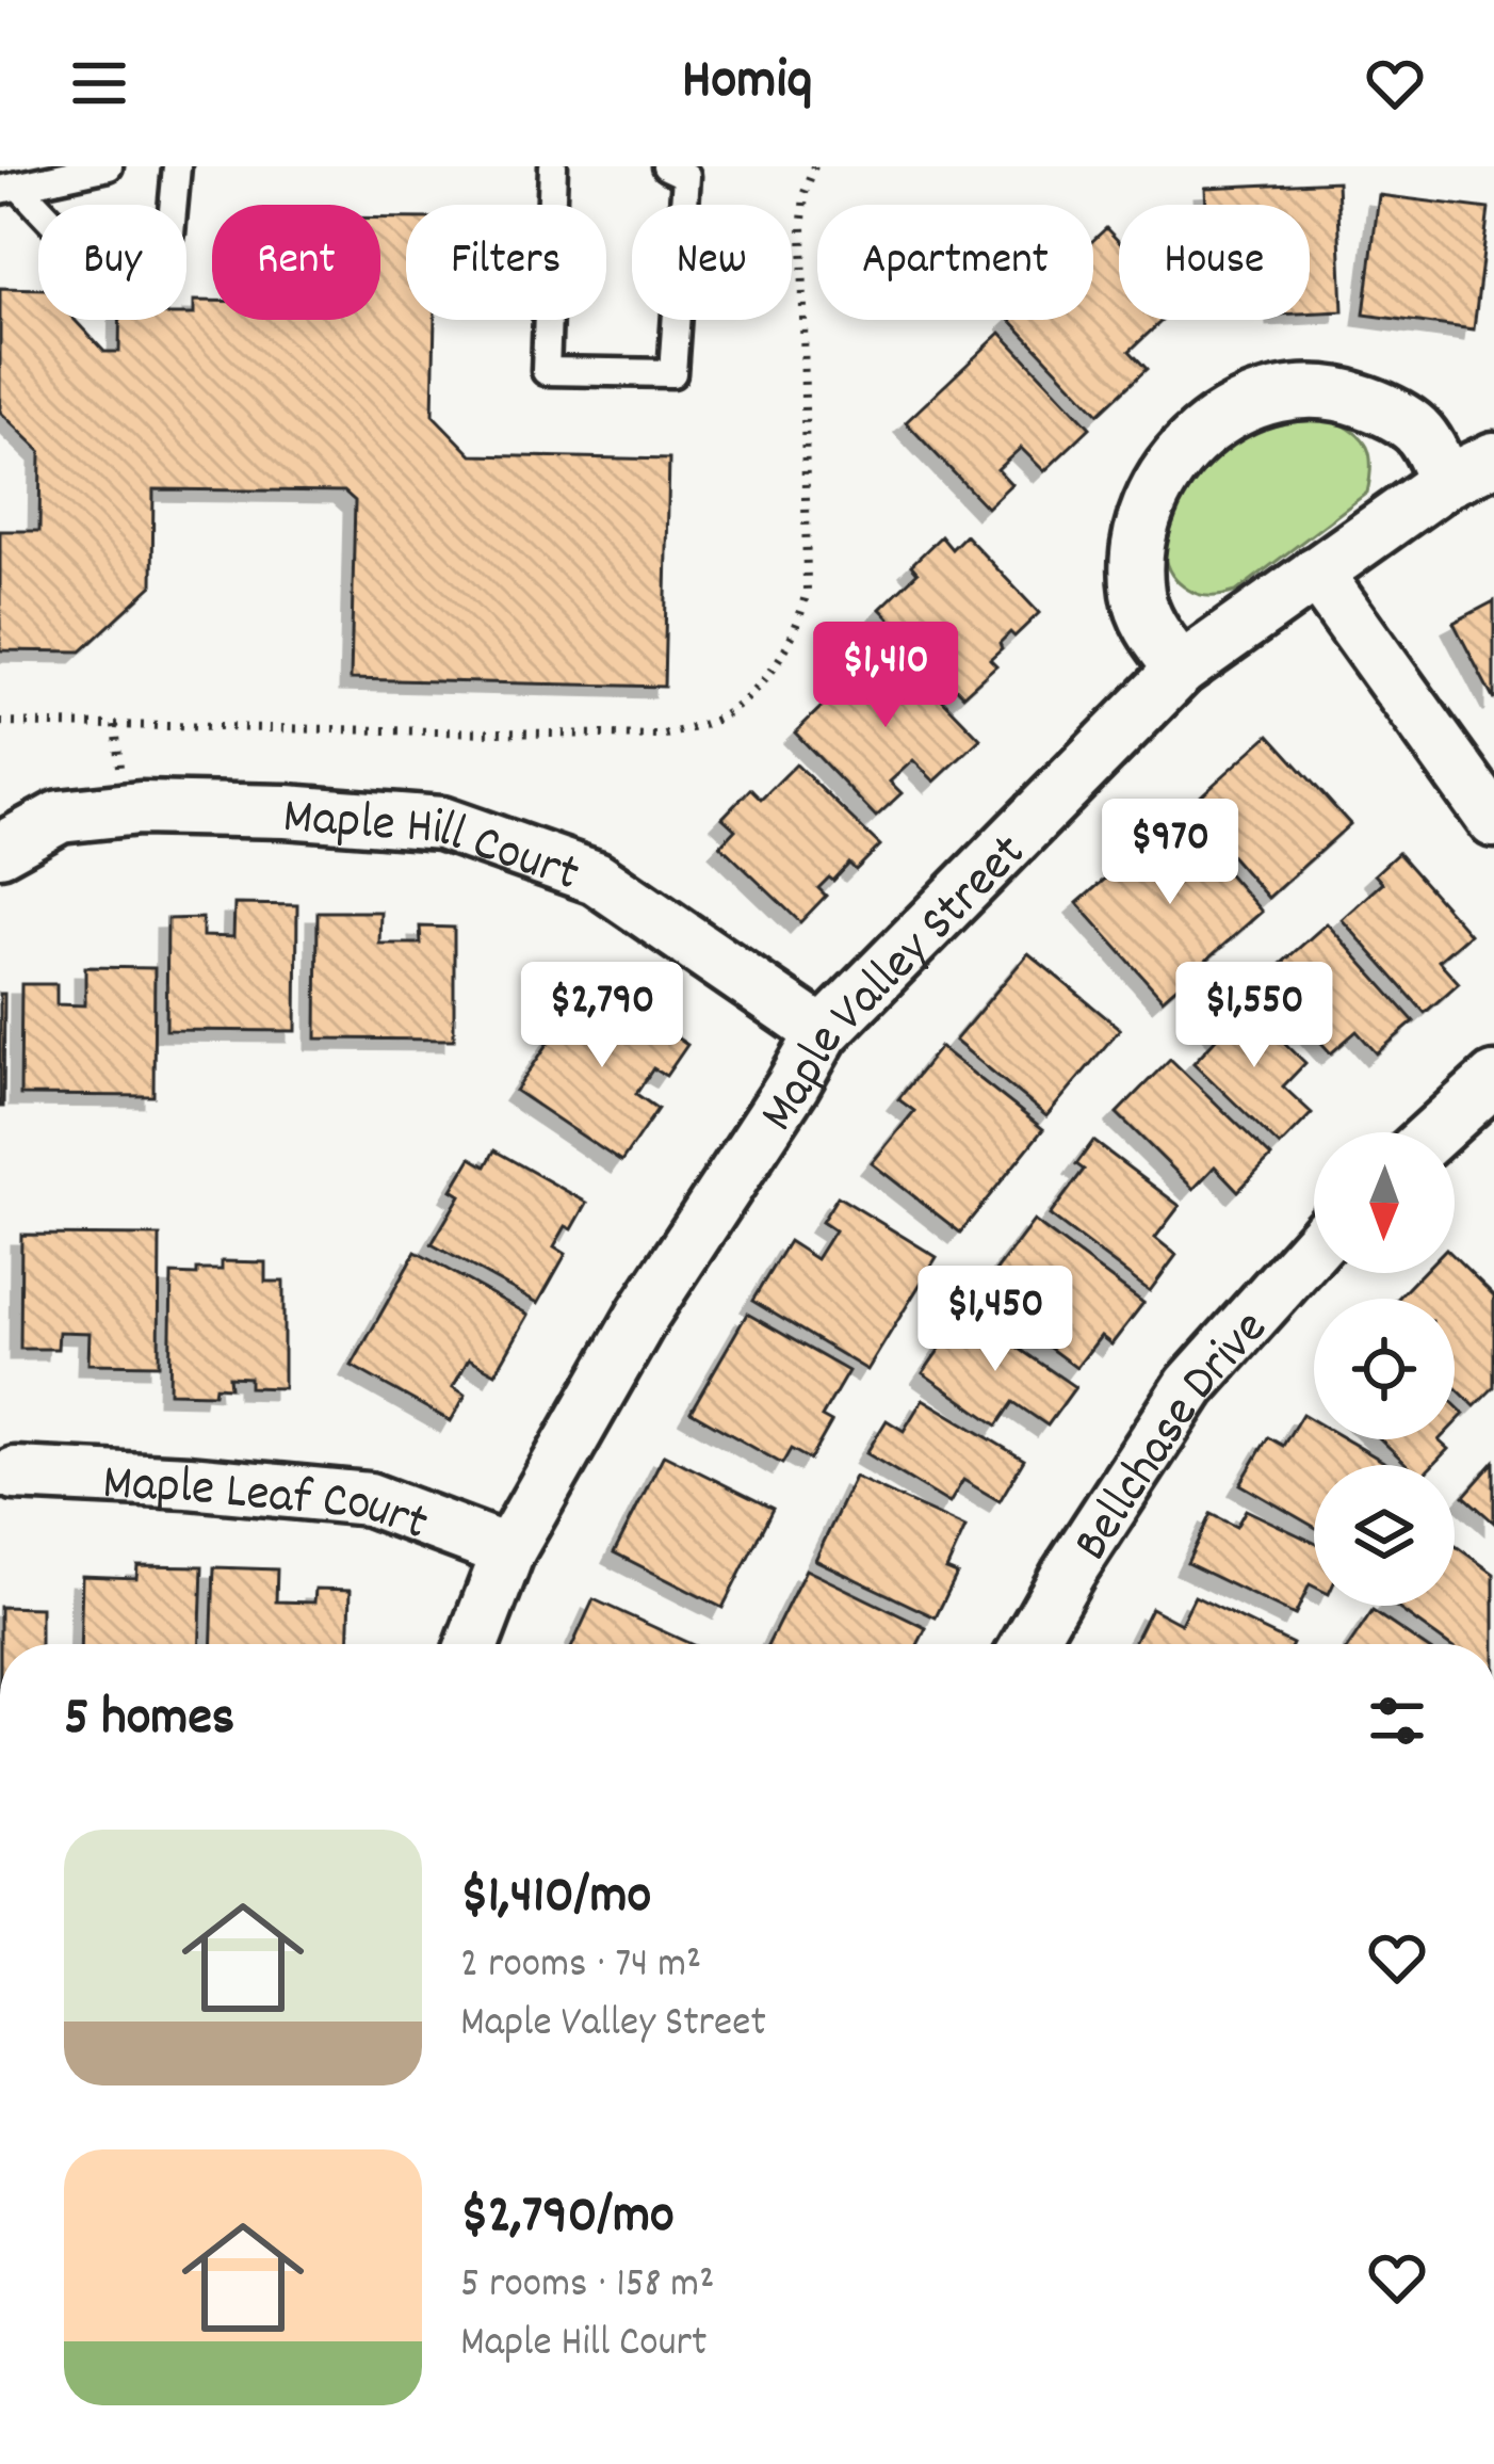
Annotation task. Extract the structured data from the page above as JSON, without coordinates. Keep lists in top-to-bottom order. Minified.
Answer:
{"streets":{"street":["Maple Hill Court","Maple Valley Street","Bellchase Drive","Maple Leaf Court"]},"crossings":[["Maple Hill Court","Maple Valley Street"],["Maple Valley Street","Maple Leaf Court"]],"north":"bottom","page":{"header":"Homiq","chip":["Buy","Rent","Filters","New","Apartment","House"],"price":["$1,410","$970","$2,790","$1,550","$1,450"],"heading":"5 homes","list":[{"name":"$1,410/mo","note":"2 rooms · 74 m² · Maple Valley Street"},{"name":"$2,790/mo","note":"5 rooms · 158 m² · Maple Hill Court"}]}}
